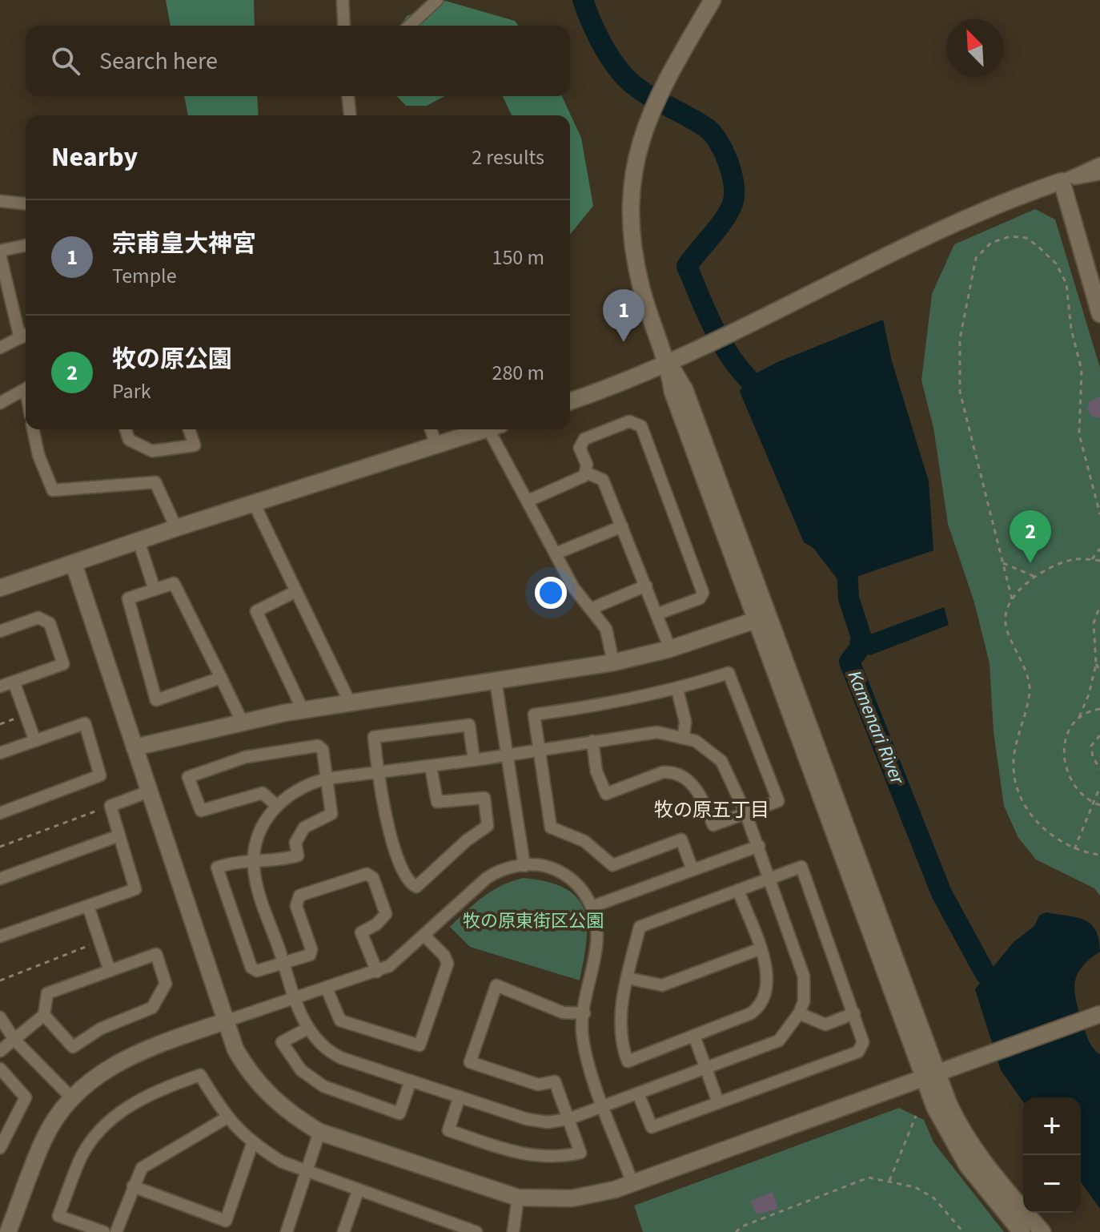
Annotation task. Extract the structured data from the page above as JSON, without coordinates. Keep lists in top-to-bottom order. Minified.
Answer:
{"districts":["牧の原五丁目"],"water":["Kamenari River"],"parks":["牧の原東街区公園"],"north":"top left","page":{"search":"Search here","heading":["Nearby","2 results"],"list":[{"mark":"1","name":"宗甫皇大神宮","note":"Temple","value":"150 m"},{"mark":"2","name":"牧の原公園","note":"Park","value":"280 m"}],"pins":["1","2"],"map_buttons":["+","−"]}}
